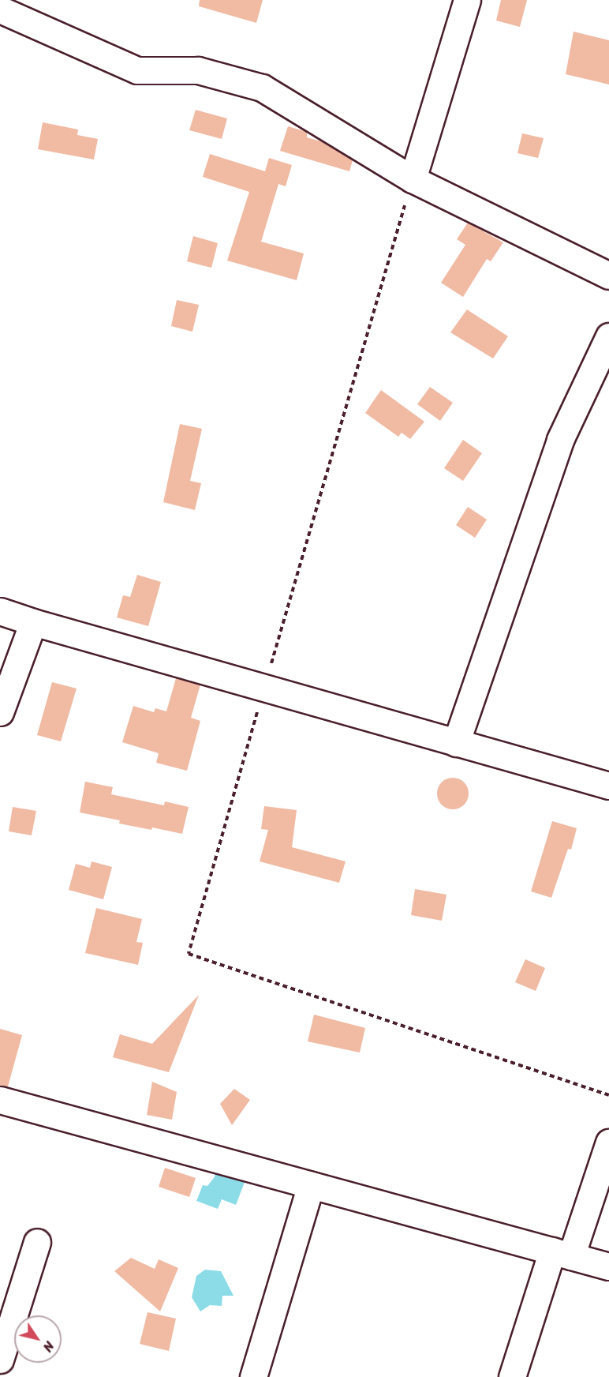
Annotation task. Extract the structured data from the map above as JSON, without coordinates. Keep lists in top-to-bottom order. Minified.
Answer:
{"north":"bottom right"}
